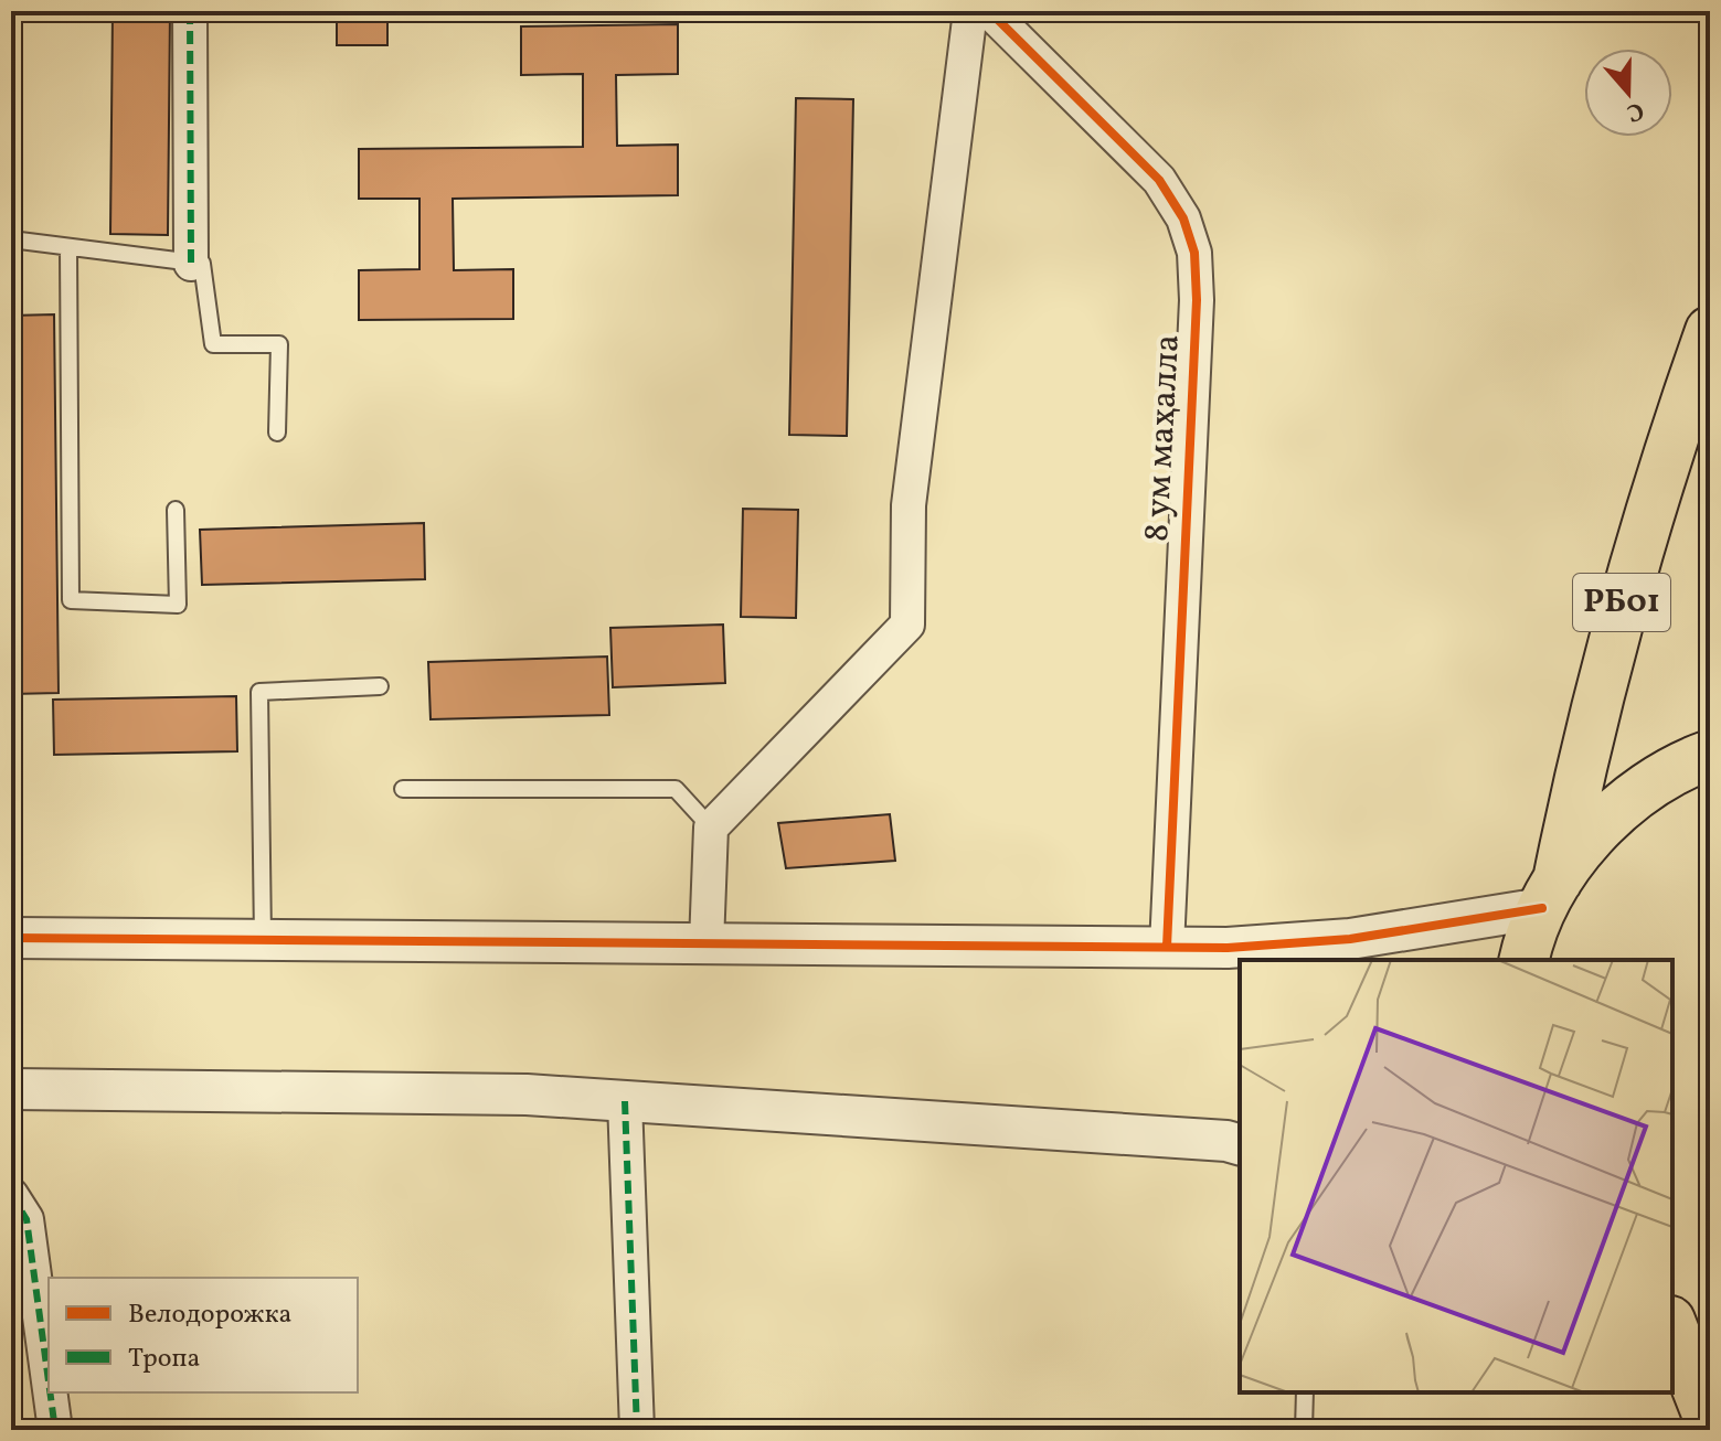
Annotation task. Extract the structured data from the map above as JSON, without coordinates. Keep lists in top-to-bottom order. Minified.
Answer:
{"streets":{"highway":["РБ01"],"street":["8 ум маҳалла"]},"legend":["Велодорожка","Тропа"],"north":"bottom"}
